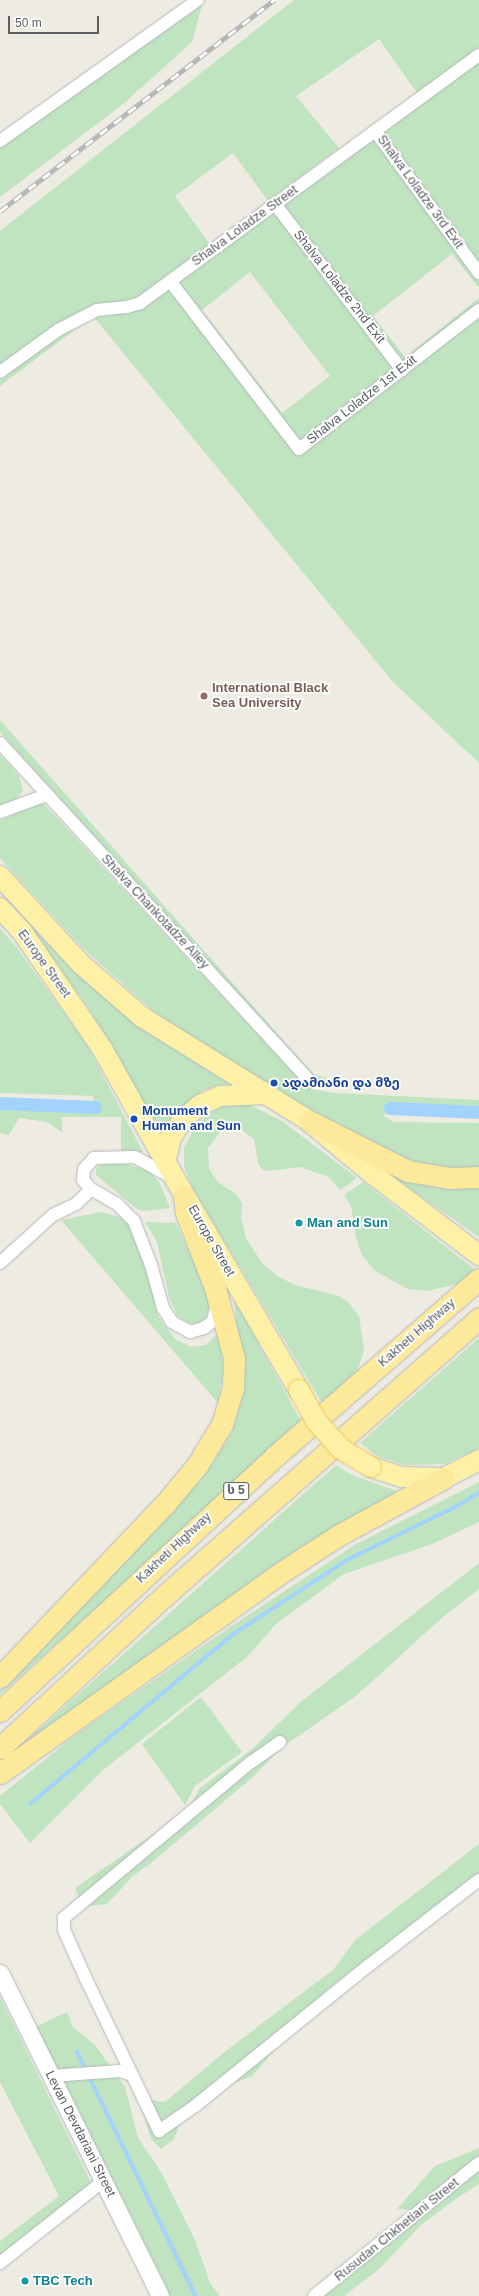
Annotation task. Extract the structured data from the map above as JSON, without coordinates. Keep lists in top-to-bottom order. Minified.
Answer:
{"streets":{"highway":["Kakheti Highway","ს 5"],"main road":["Europe Street","Levan Devdariani Street"],"street":["Shalva Loladze 3rd Exit","Shalva Loladze Street","Shalva Loladze 2nd Exit","Shalva Loladze 1st Exit","Shalva Chankotadze Alley","Rusudan Chkhetiani Street"]},"crossings":[["Shalva Loladze 3rd Exit","Shalva Loladze Street"],["Shalva Loladze Street","Shalva Loladze 2nd Exit"],["Shalva Loladze Street","Shalva Loladze 1st Exit"],["Shalva Loladze 2nd Exit","Shalva Loladze 1st Exit"]],"places":["International Black Sea University","ადამიანი და მზე","Monument Human and Sun","Man and Sun","TBC Tech"],"scale_bar":"50 m"}
